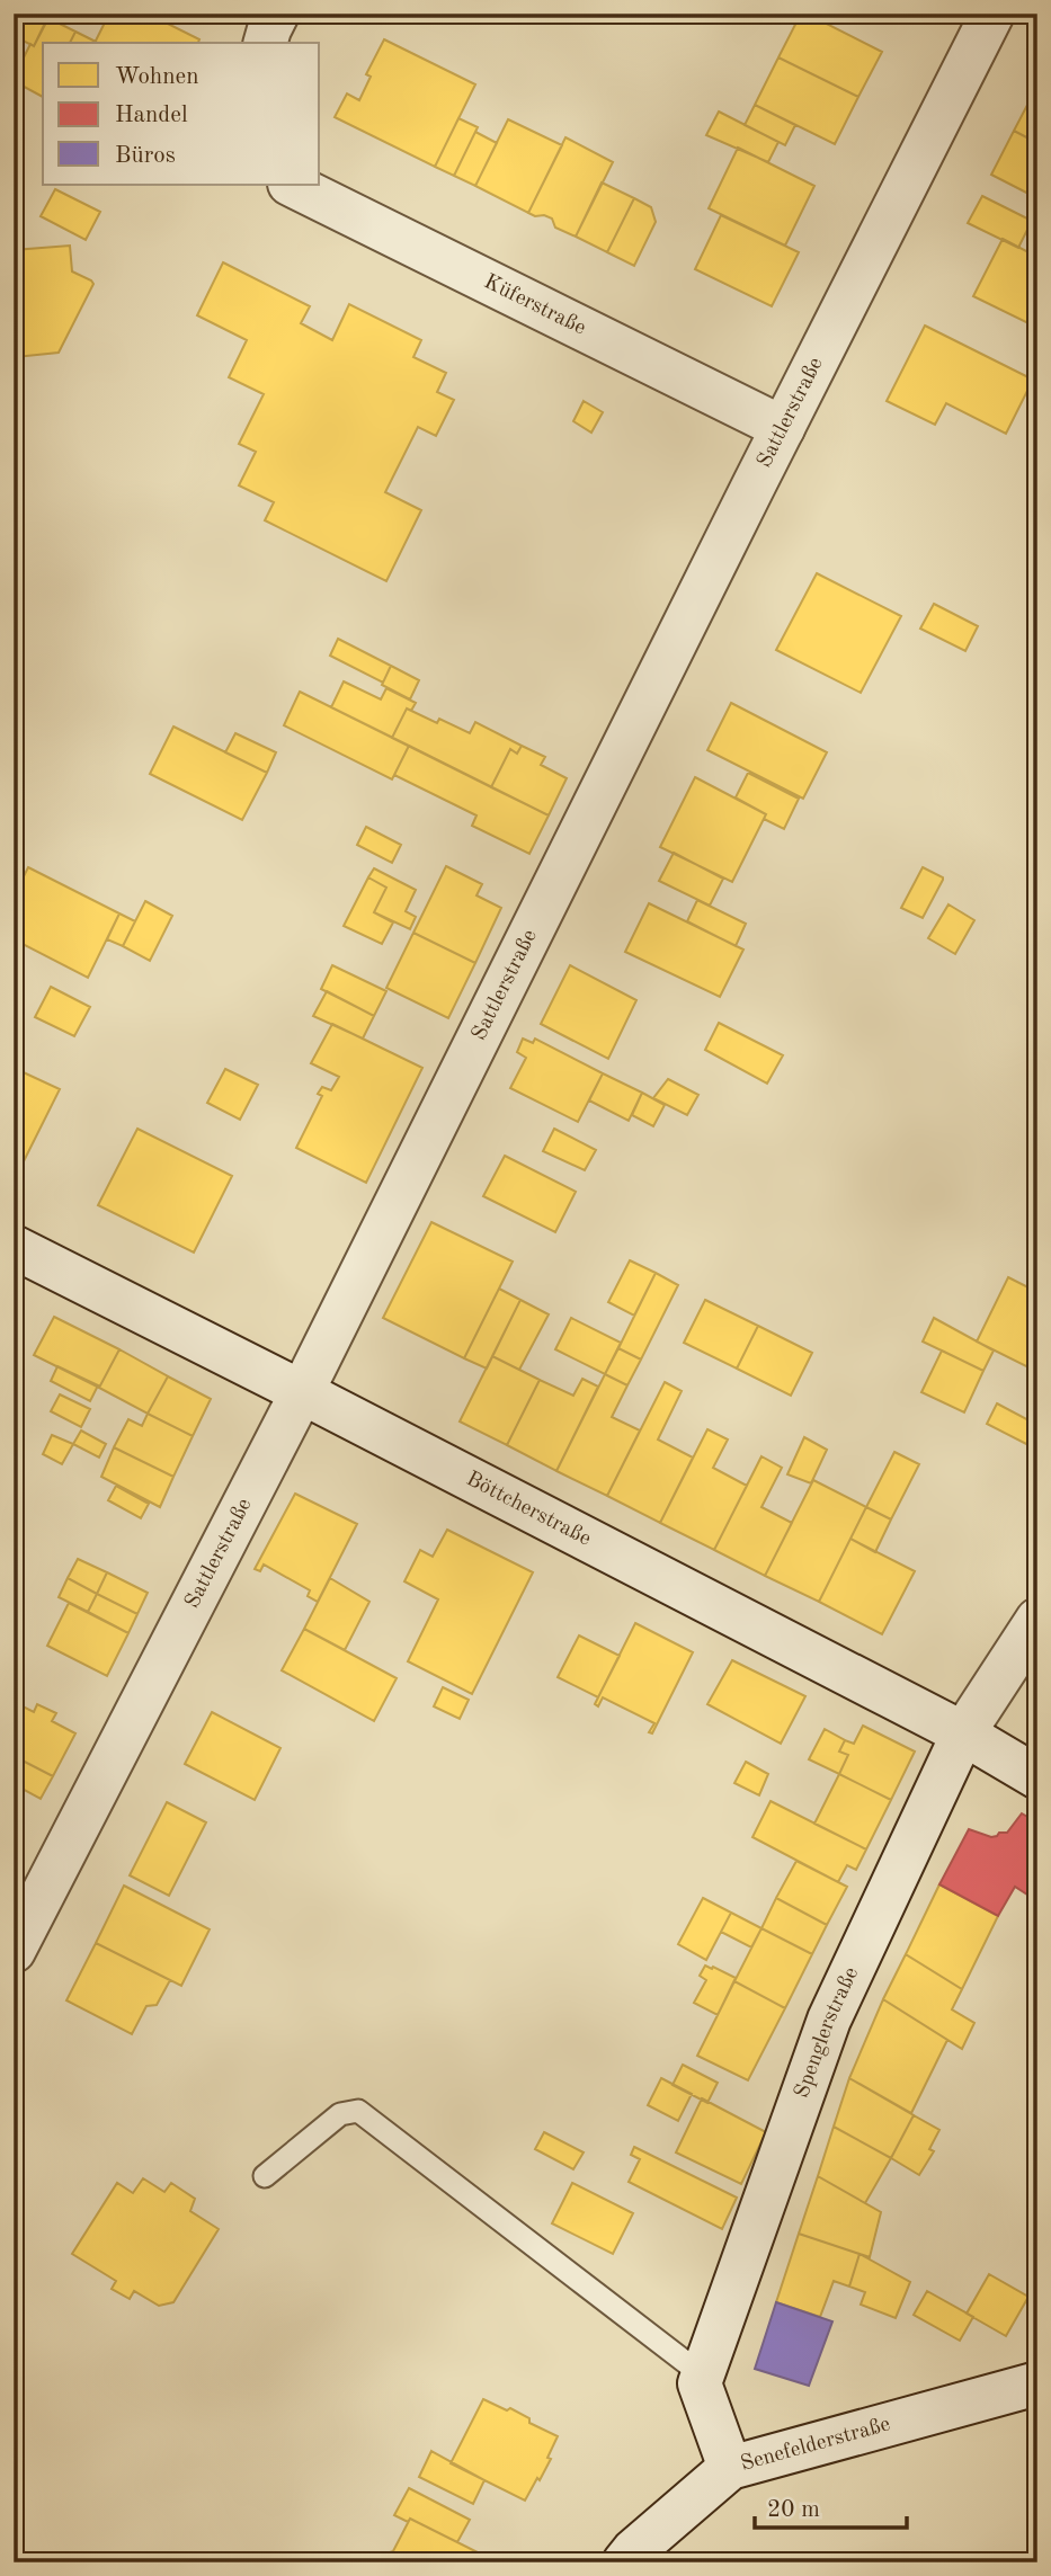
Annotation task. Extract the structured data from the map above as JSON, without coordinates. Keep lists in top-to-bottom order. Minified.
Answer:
{"streets":{"street":["Küferstraße","Sattlerstraße","Böttcherstraße","Spenglerstraße","Senefelderstraße"]},"crossings":[["Küferstraße","Sattlerstraße"],["Sattlerstraße","Böttcherstraße"],["Böttcherstraße","Spenglerstraße"]],"legend":["Wohnen","Handel","Büros"],"scale_bar":"20 m"}
